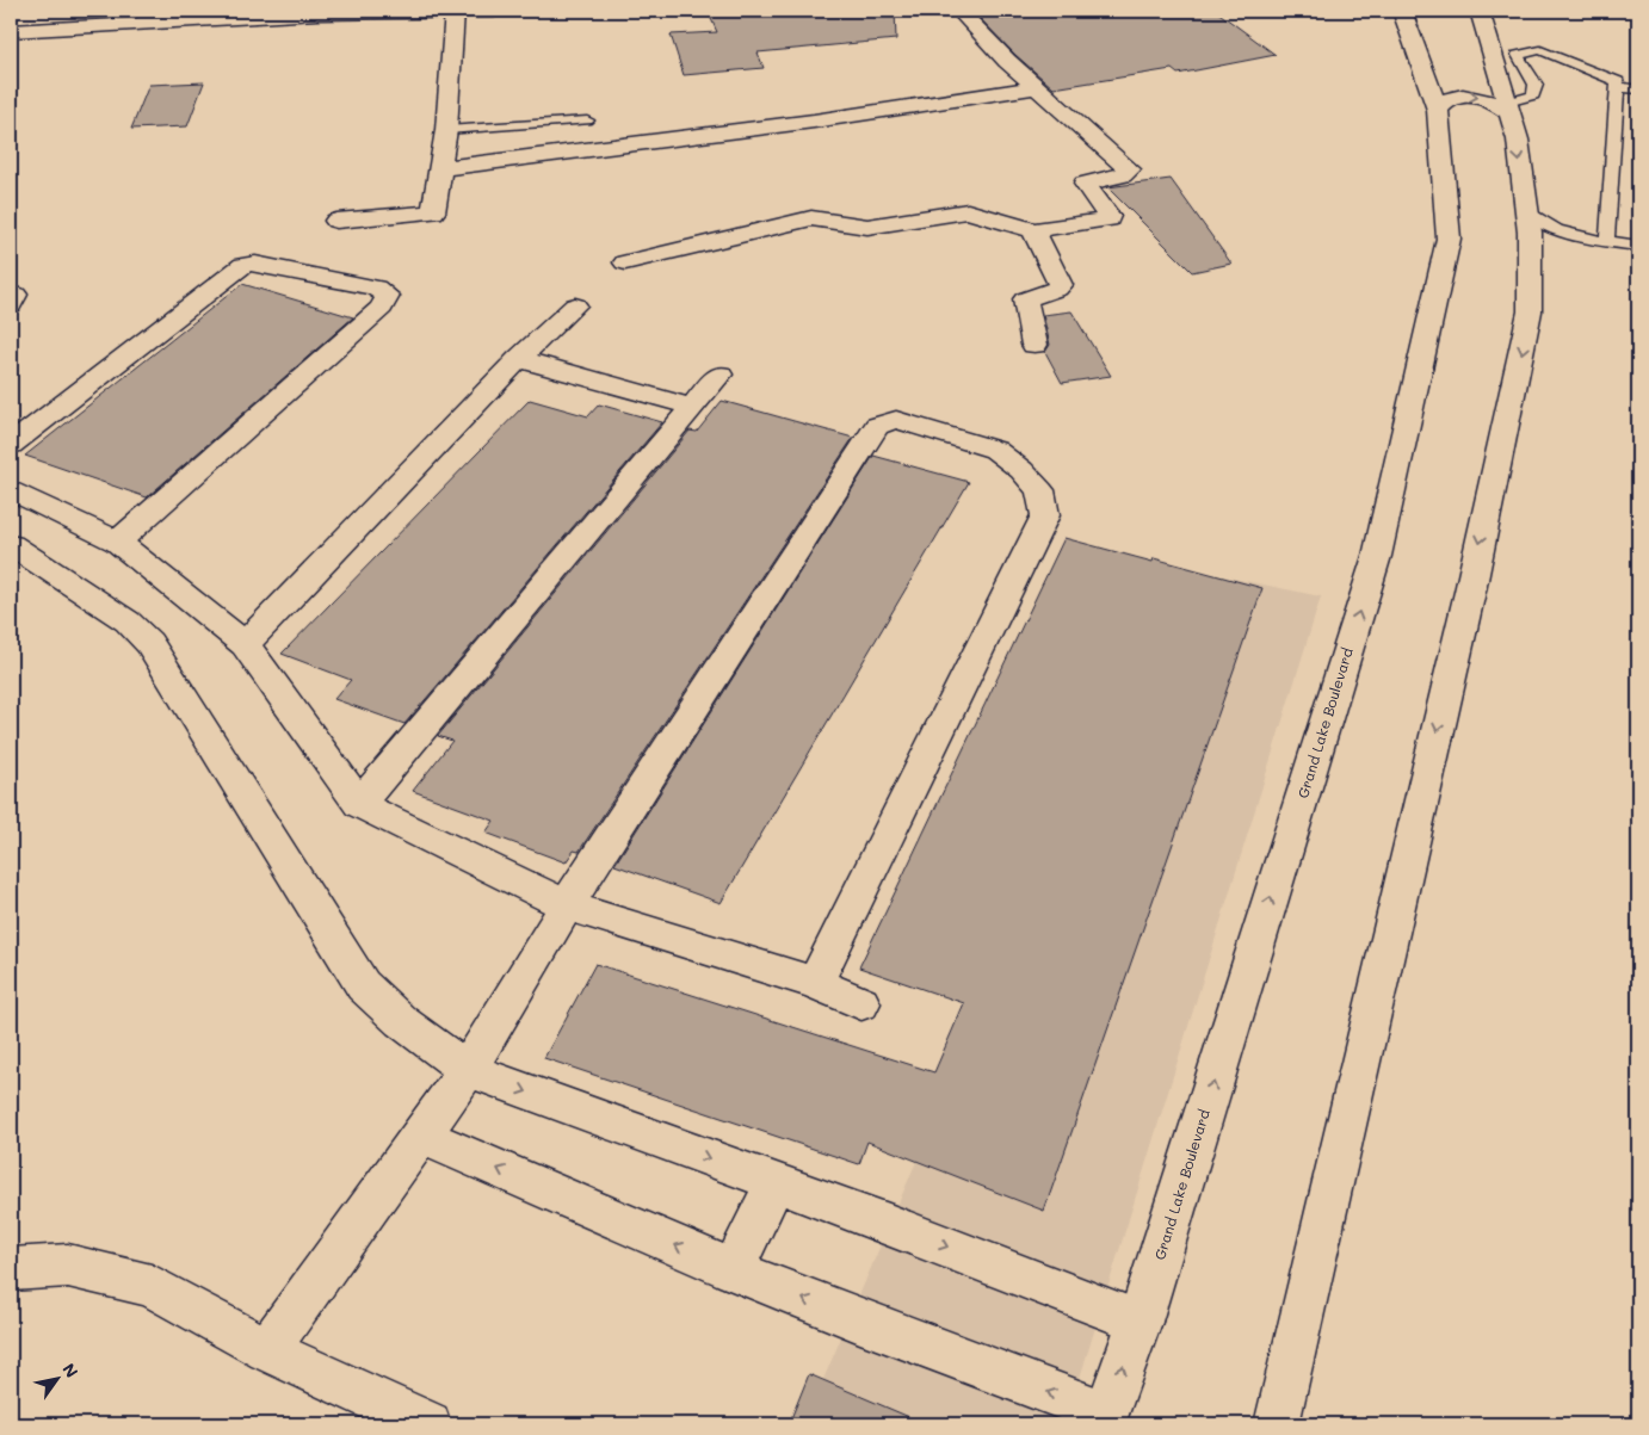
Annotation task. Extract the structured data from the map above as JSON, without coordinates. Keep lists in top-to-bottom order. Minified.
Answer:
{"streets":{"street":["Grand Lake Boulevard"]},"north":"top right"}
